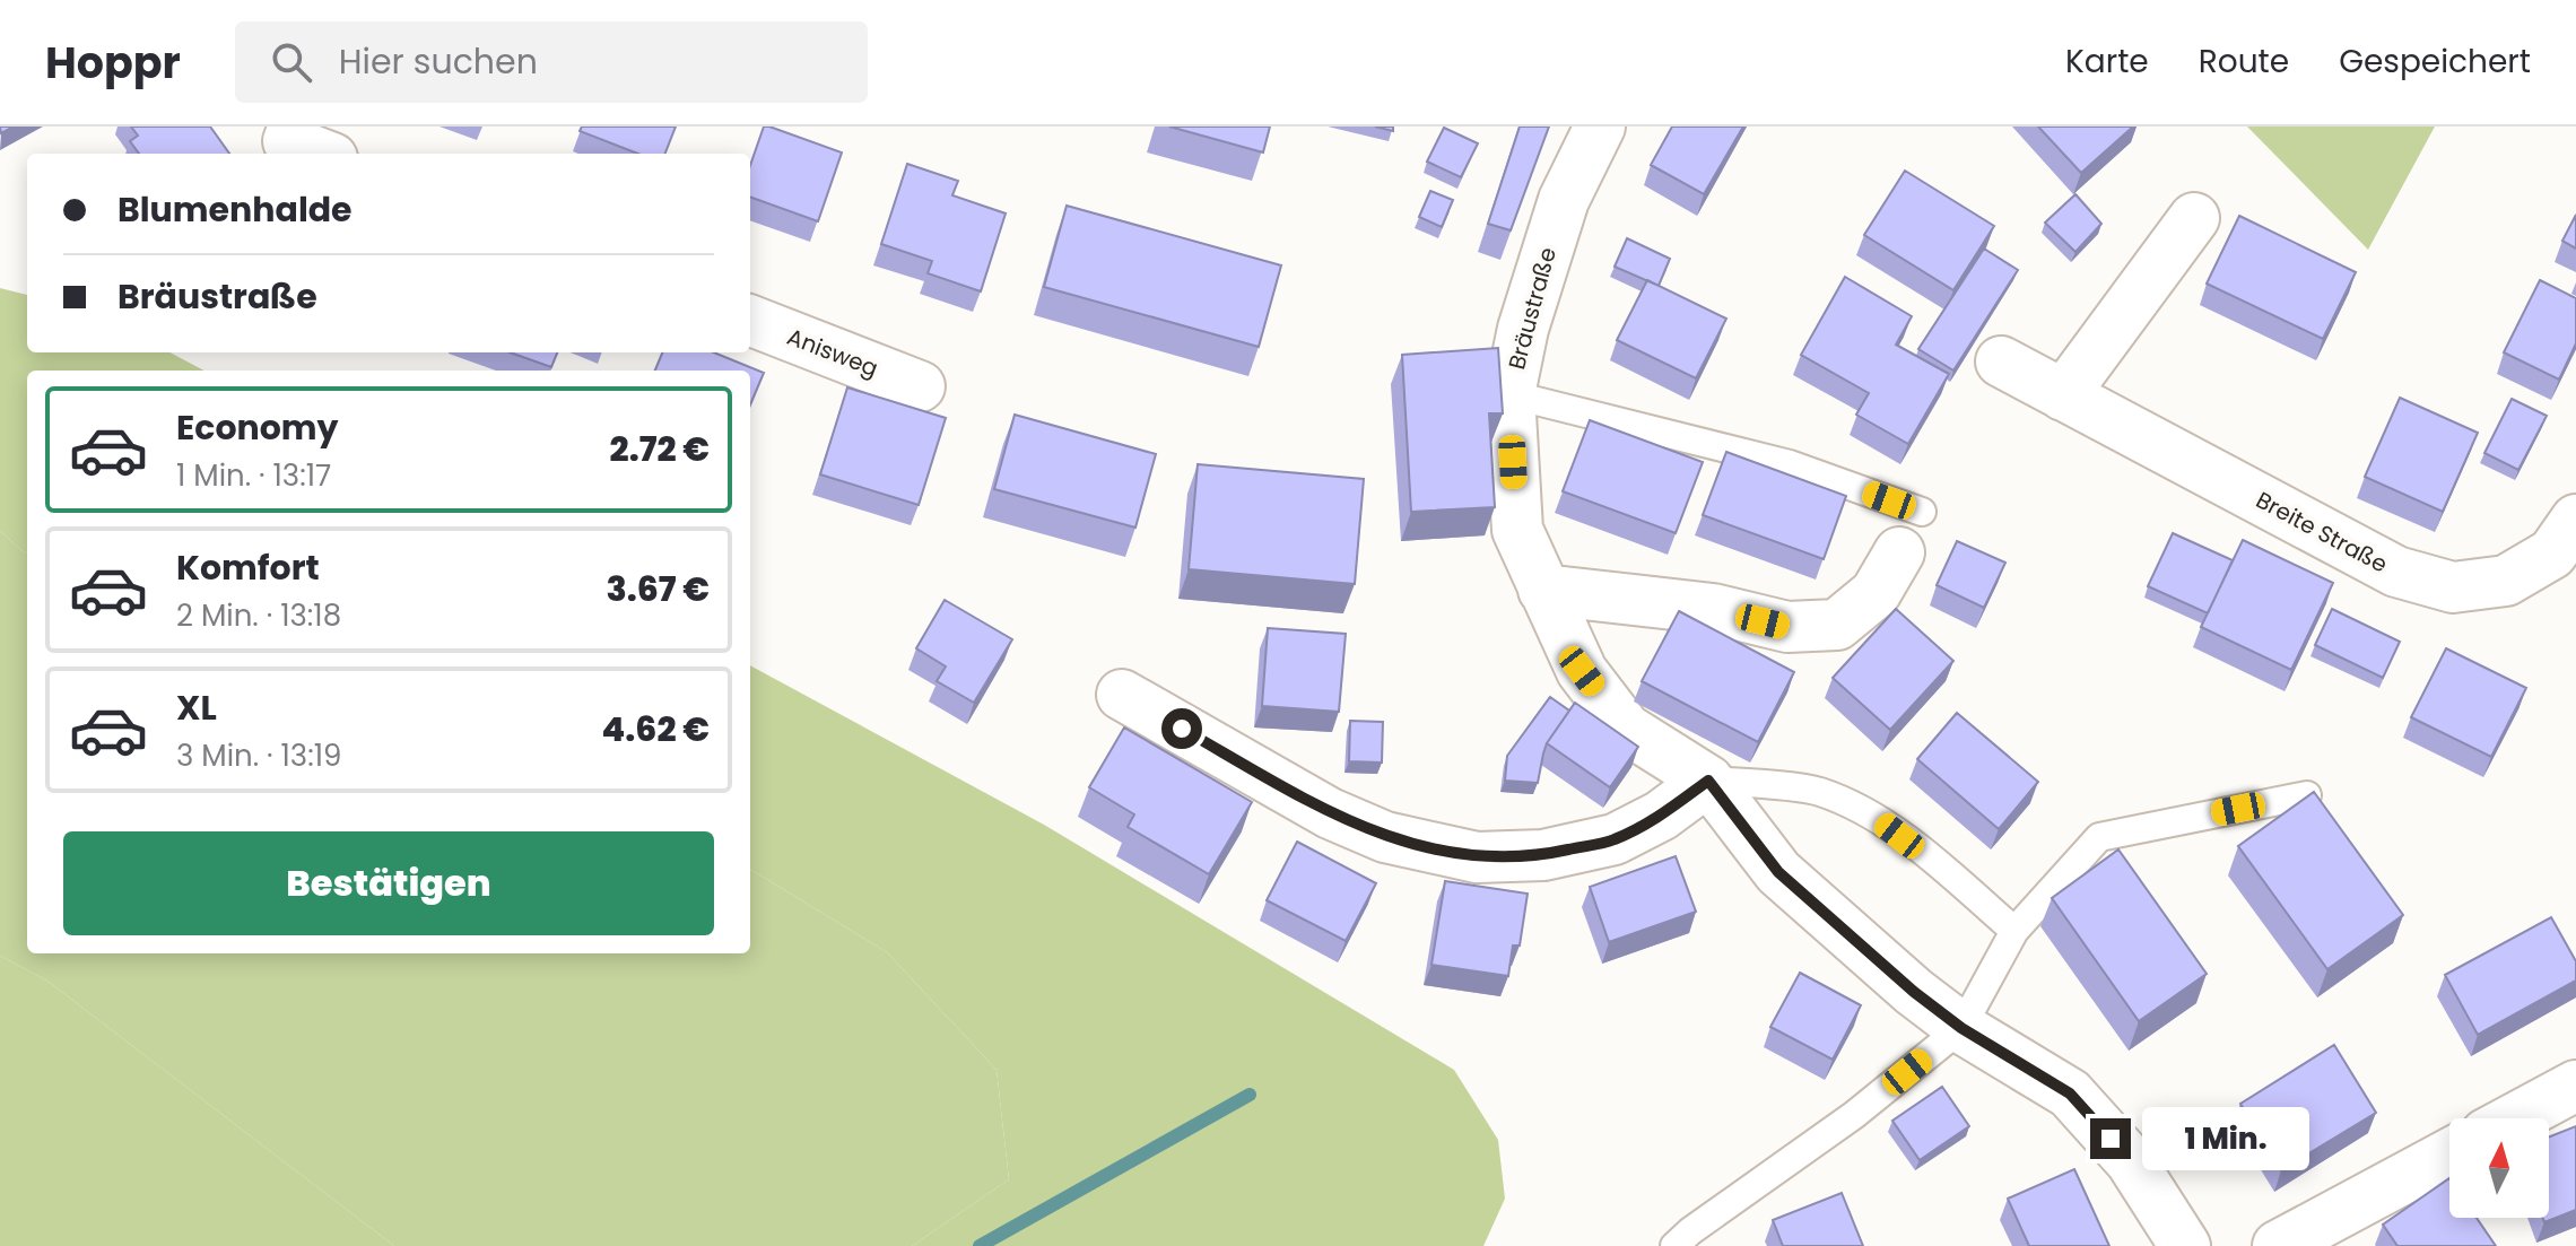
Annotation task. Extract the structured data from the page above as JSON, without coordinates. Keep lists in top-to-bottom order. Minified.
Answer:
{"streets":{"street":["Bräustraße","Anisweg","Breite Straße"]},"north":"top","page":{"header":"Hoppr","search":"Hier suchen","nav":["Karte","Route","Gespeichert"],"banner":["Blumenhalde","Bräustraße"],"list":[{"name":"Economy","note":"1 Min. · 13:17","value":"2.72 €"},{"name":"Komfort","note":"2 Min. · 13:18","value":"3.67 €"},{"name":"XL","note":"3 Min. · 13:19","value":"4.62 €"}],"buttons":"Bestätigen","bubble":"1 Min."}}
